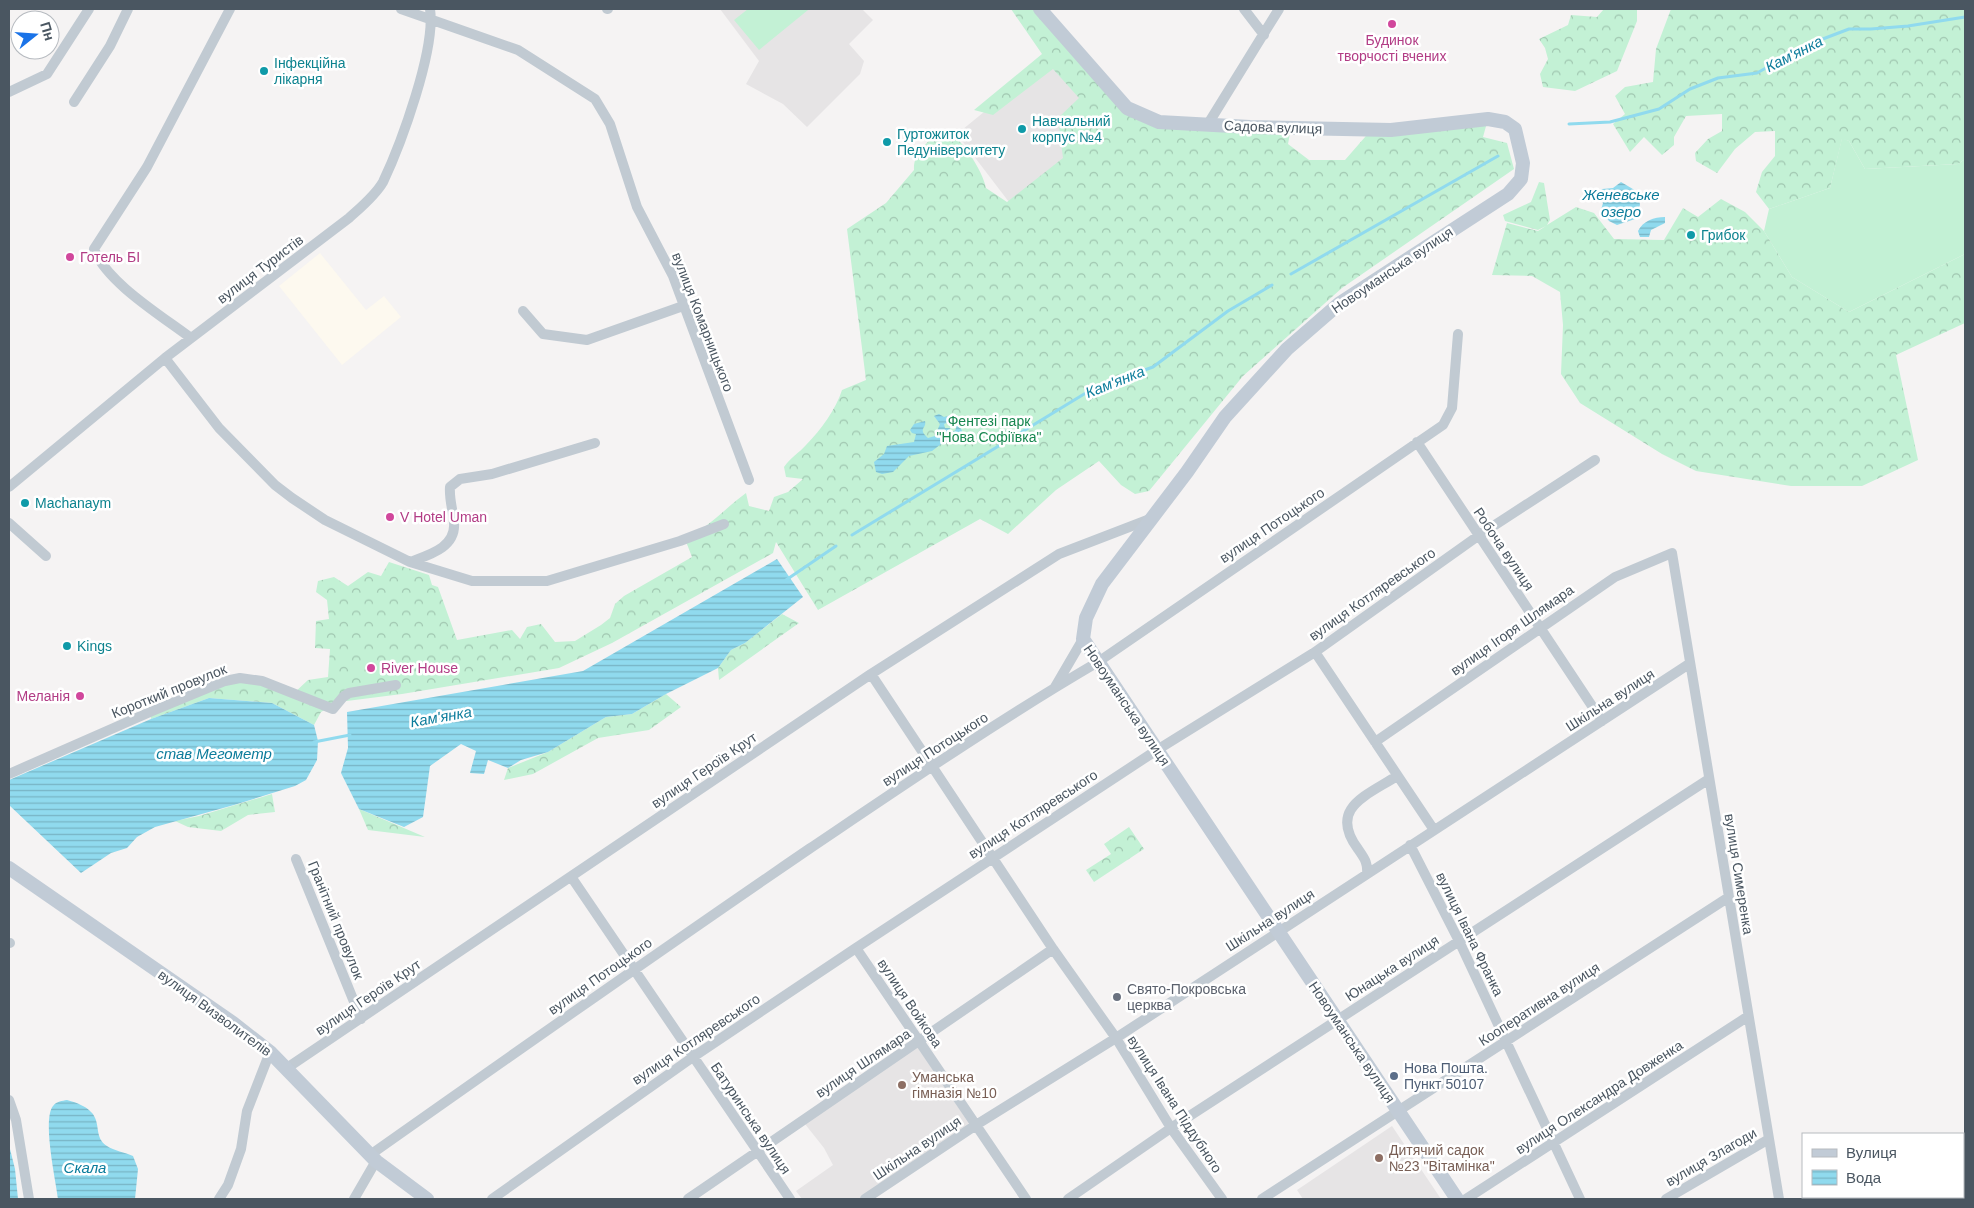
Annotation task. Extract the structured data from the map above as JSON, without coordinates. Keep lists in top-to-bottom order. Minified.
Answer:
{"streets":{"street":["Садова вулиця","вулиця Туристів","Новоуманська вулиця","вулиця Комарницького","вулиця Потоцького","Робоча вулиця","вулиця Котляревського","вулиця Ігоря Шлямара","Короткий провулок","Шкільна вулиця","вулиця Героїв Крут","вулиця Симеренка","Гранітний провулок","вулиця Івана Франка","Юнацька вулиця","вулиця Войкова","Кооперативна вулиця","вулиця Визволителів","вулиця Шлямара","вулиця Олександра Довженка","вулиця Івана Піддубного","Батуринська вулиця","вулиця Злагоди"]},"crossings":[["Садова вулиця","Новоуманська вулиця"],["вулиця Туристів","вулиця Комарницького"],["Новоуманська вулиця","вулиця Потоцького"],["Новоуманська вулиця","вулиця Котляревського"],["Новоуманська вулиця","Шкільна вулиця"],["Новоуманська вулиця","вулиця Героїв Крут"],["Новоуманська вулиця","Юнацька вулиця"],["Новоуманська вулиця","Кооперативна вулиця"],["вулиця Потоцького","Робоча вулиця"],["вулиця Потоцького","вулиця Визволителів"],["вулиця Потоцького","вулиця Івана Піддубного"],["вулиця Потоцького","Батуринська вулиця"],["Робоча вулиця","вулиця Котляревського"],["Робоча вулиця","вулиця Ігоря Шлямара"],["Робоча вулиця","Шкільна вулиця"],["вулиця Котляревського","вулиця Войкова"],["вулиця Котляревського","вулиця Івана Піддубного"],["вулиця Котляревського","Батуринська вулиця"],["вулиця Ігоря Шлямара","вулиця Симеренка"],["Шкільна вулиця","вулиця Симеренка"],["Шкільна вулиця","вулиця Івана Франка"],["Шкільна вулиця","вулиця Войкова"],["Шкільна вулиця","вулиця Івана Піддубного"],["вулиця Героїв Крут","Гранітний провулок"],["вулиця Героїв Крут","вулиця Визволителів"],["вулиця Героїв Крут","вулиця Івана Піддубного"],["вулиця Героїв Крут","Батуринська вулиця"],["вулиця Симеренка","Юнацька вулиця"],["вулиця Симеренка","Кооперативна вулиця"],["вулиця Симеренка","вулиця Олександра Довженка"],["вулиця Симеренка","вулиця Злагоди"],["вулиця Івана Франка","Юнацька вулиця"],["вулиця Івана Франка","Кооперативна вулиця"],["вулиця Івана Франка","вулиця Олександра Довженка"],["Юнацька вулиця","вулиця Івана Піддубного"],["вулиця Войкова","вулиця Шлямара"],["вулиця Шлямара","вулиця Івана Піддубного"],["вулиця Шлямара","Батуринська вулиця"]],"water":["Кам'янка","Женевське озеро","став Мегометр","Скала"],"parks":["Фентезі парк \"Нова Софіївка\""],"places":["Будинок творчості вчених","Інфекційна лікарня","Навчальний корпус №4","Гуртожиток Педуніверситету","Грибок","Готель БІ","Machanaym","V Hotel Uman","Kings","River House","Меланія","Свято-Покровська церква","Нова Пошта. Пункт 50107","Уманська гімназія №10","Дитячий садок №23 \"Вітамінка\""],"legend":["Вулиця","Вода"],"north":"right"}
